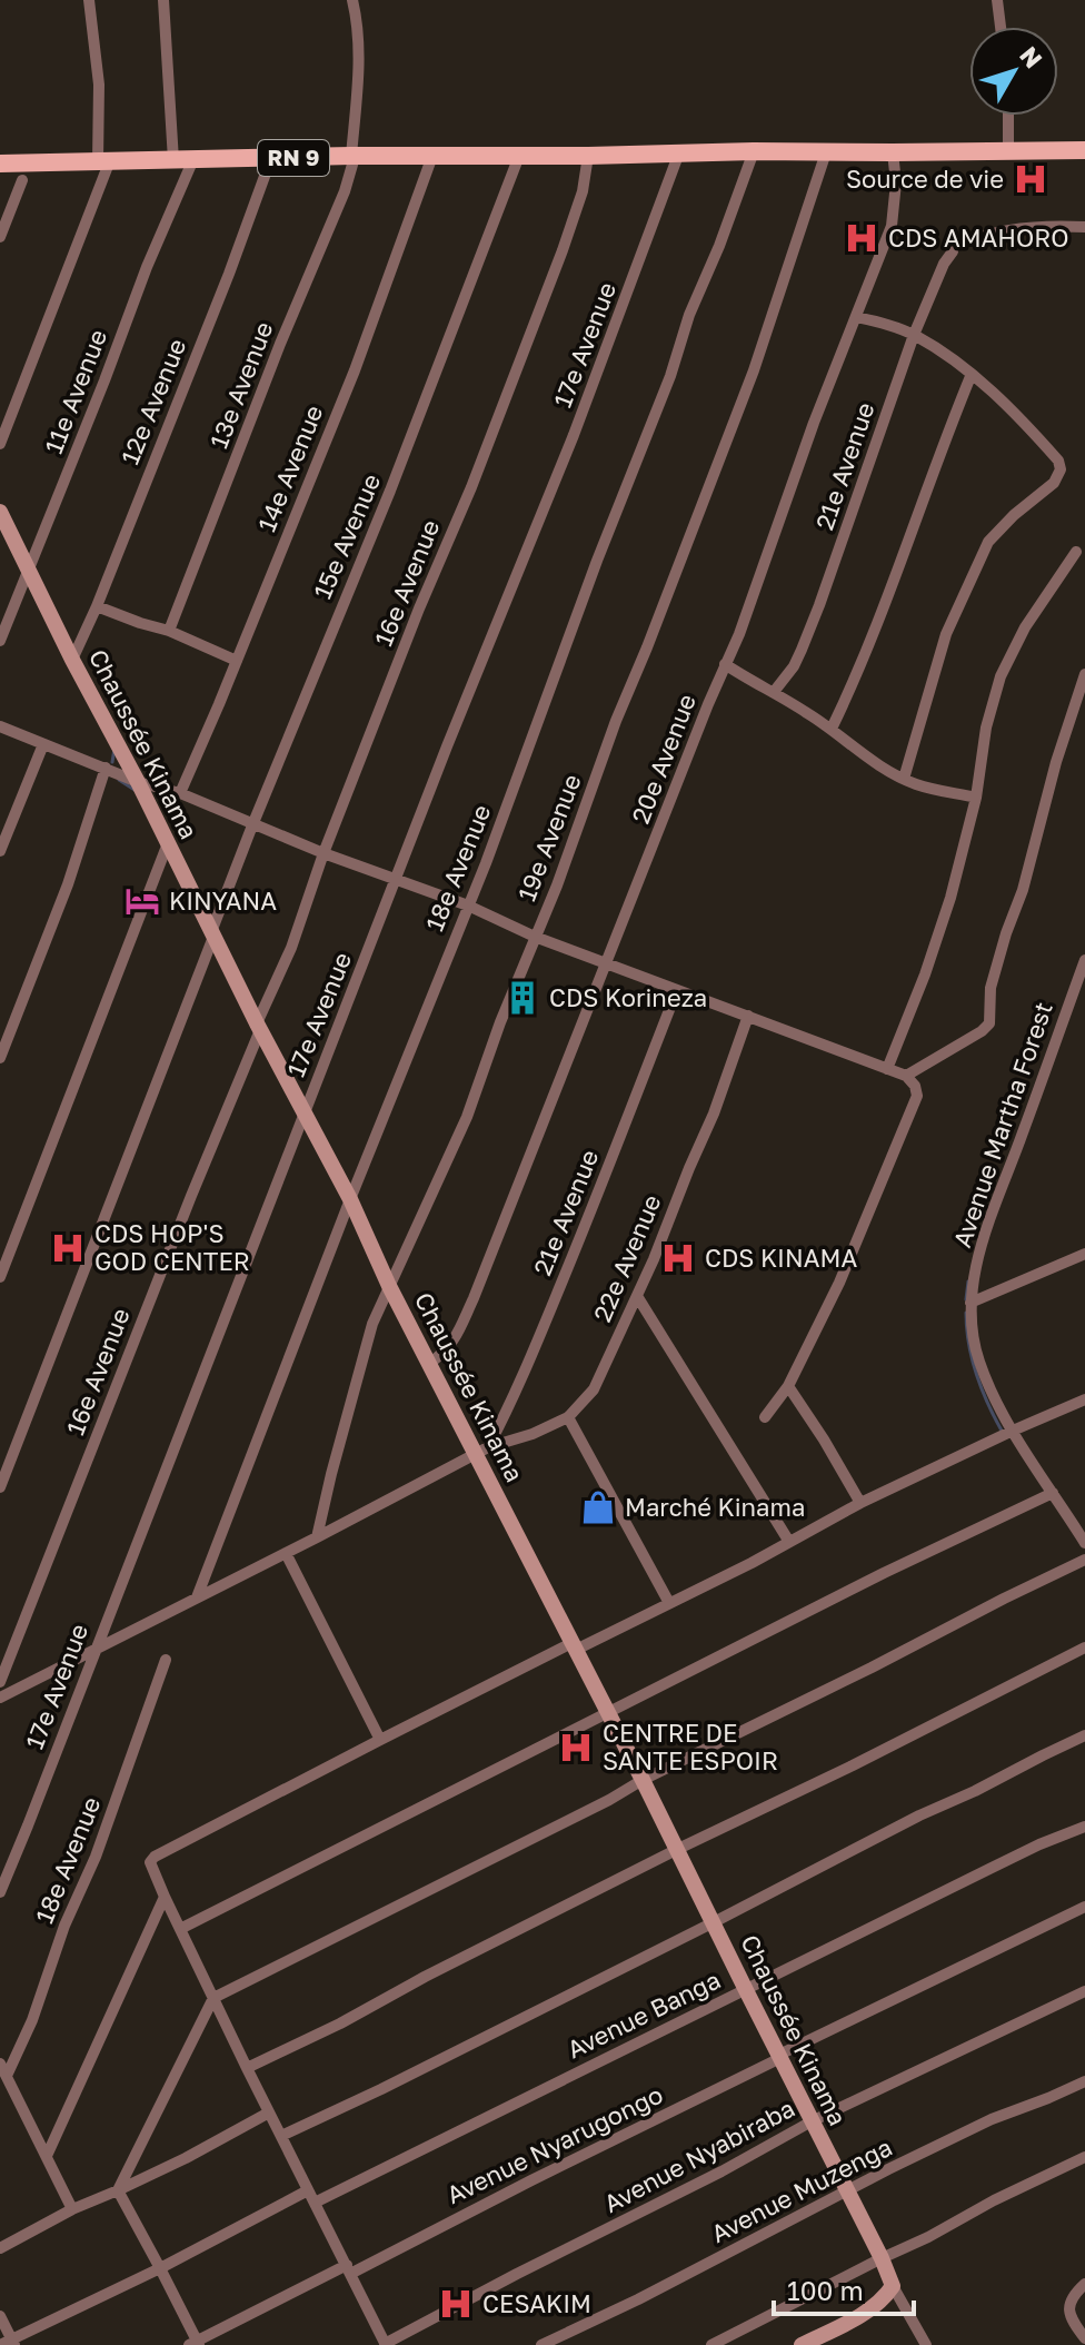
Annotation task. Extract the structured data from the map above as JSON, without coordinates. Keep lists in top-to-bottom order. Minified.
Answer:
{"streets":{"main road":["RN 9"],"street":["17e Avenue","13e Avenue","11e Avenue","12e Avenue","21e Avenue","14e Avenue","15e Avenue","16e Avenue","Chaussée Kinama","20e Avenue","19e Avenue","18e Avenue","Avenue Martha Forest","22e Avenue","Avenue Banga","Avenue Nyarugongo","Avenue Nyabiraba","Avenue Muzenga"]},"crossings":[["RN 9","17e Avenue"],["RN 9","13e Avenue"],["RN 9","11e Avenue"],["RN 9","12e Avenue"],["RN 9","14e Avenue"],["RN 9","15e Avenue"],["RN 9","16e Avenue"],["RN 9","20e Avenue"],["RN 9","19e Avenue"],["RN 9","18e Avenue"],["17e Avenue","Chaussée Kinama"],["17e Avenue","22e Avenue"],["11e Avenue","Chaussée Kinama"],["12e Avenue","Chaussée Kinama"],["21e Avenue","Chaussée Kinama"],["21e Avenue","22e Avenue"],["15e Avenue","Chaussée Kinama"],["16e Avenue","Chaussée Kinama"],["Chaussée Kinama","20e Avenue"],["Chaussée Kinama","19e Avenue"],["Chaussée Kinama","18e Avenue"],["Chaussée Kinama","22e Avenue"],["Chaussée Kinama","Avenue Banga"],["Chaussée Kinama","Avenue Nyarugongo"],["Chaussée Kinama","Avenue Nyabiraba"],["Chaussée Kinama","Avenue Muzenga"],["19e Avenue","22e Avenue"],["18e Avenue","22e Avenue"]],"places":{"hospital":["Source de vie","CDS AMAHORO","CDS HOP'S GOD CENTER","CDS KINAMA","CENTRE DE SANTE ESPOIR","CESAKIM"],"hotel":["KINYANA"],"building":["CDS Korineza"],"shop":["Marché Kinama"]},"scale_bar":"100 m","north":"top right"}
